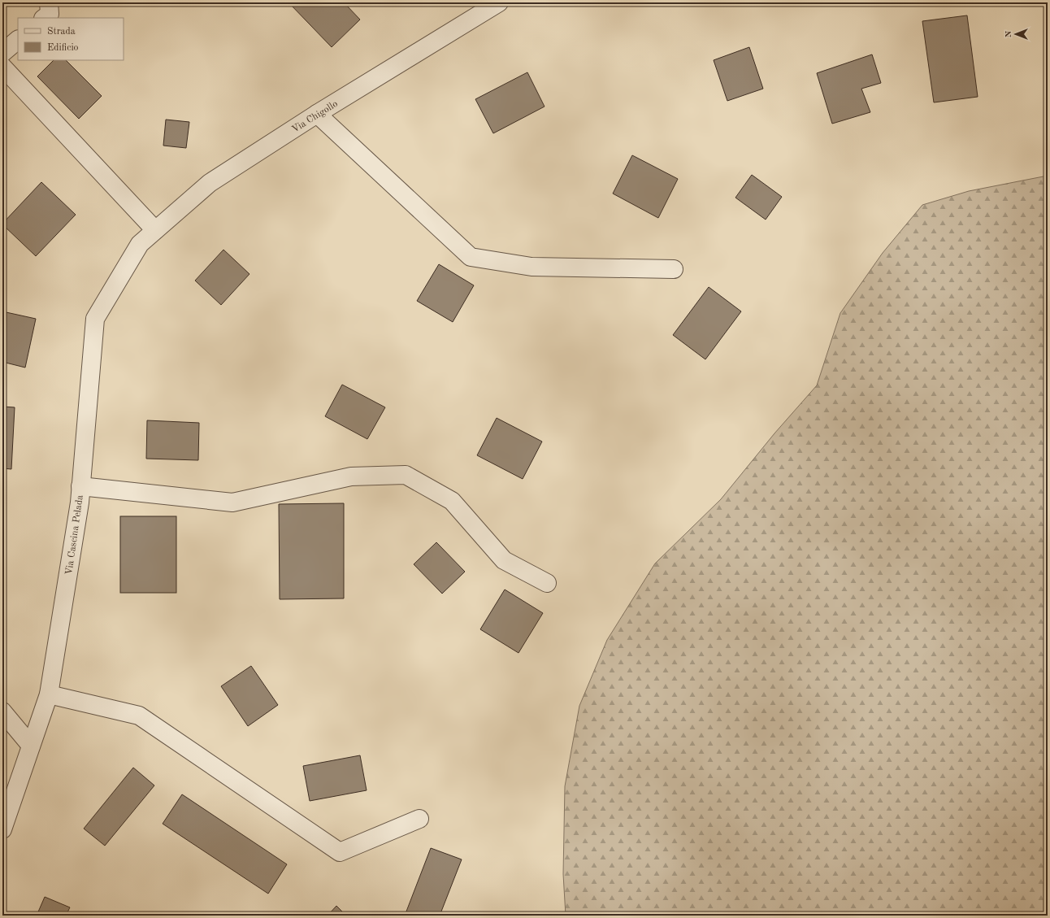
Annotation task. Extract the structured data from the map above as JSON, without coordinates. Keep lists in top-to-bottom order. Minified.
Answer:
{"streets":{"street":["Via Chigollo","Via Cascina Pelada"]},"crossings":[["Via Chigollo","Via Cascina Pelada"]],"legend":["Strada","Edificio"],"north":"left"}
